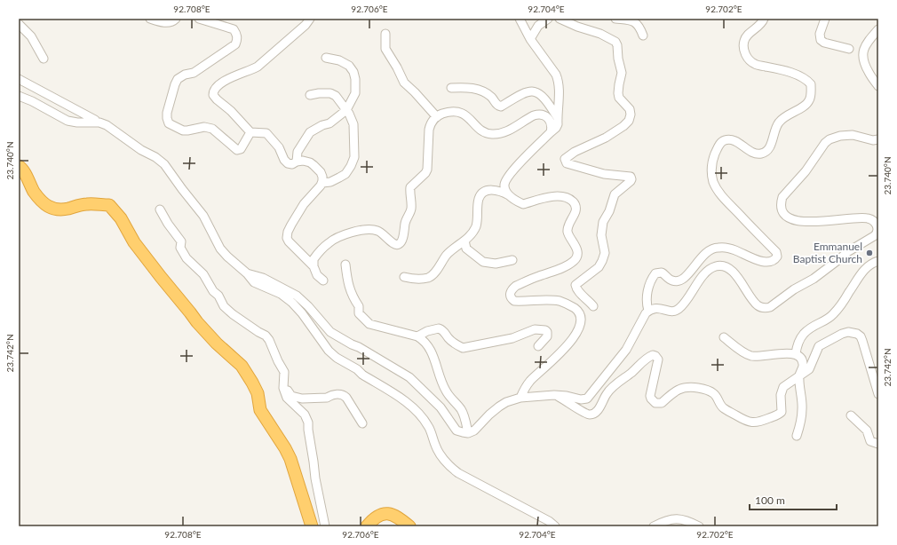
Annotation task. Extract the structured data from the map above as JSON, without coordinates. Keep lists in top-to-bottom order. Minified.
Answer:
{"places":["Emmanuel Baptist Church"],"scale_bar":"100 m","coordinates":["92.708°E","92.706°E","92.704°E","92.702°E","23.740°N","23.742°N"]}
